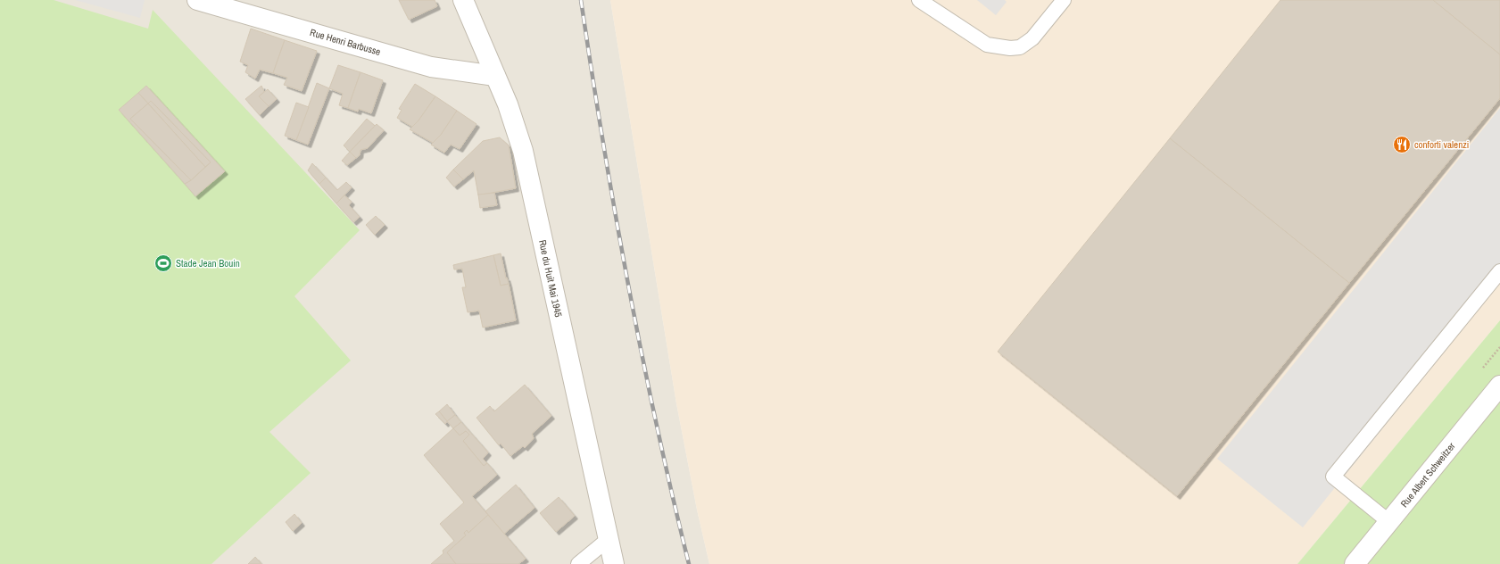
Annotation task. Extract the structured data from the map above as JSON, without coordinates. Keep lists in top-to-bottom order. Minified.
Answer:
{"streets":{"street":["Rue Henri Barbusse","Rue du Huit Mai 1945","Rue Albert Schweitzer"]},"crossings":[["Rue Henri Barbusse","Rue du Huit Mai 1945"]],"places":{"restaurant":["conforti valenzi"],"sports":["Stade Jean Bouin"]}}
